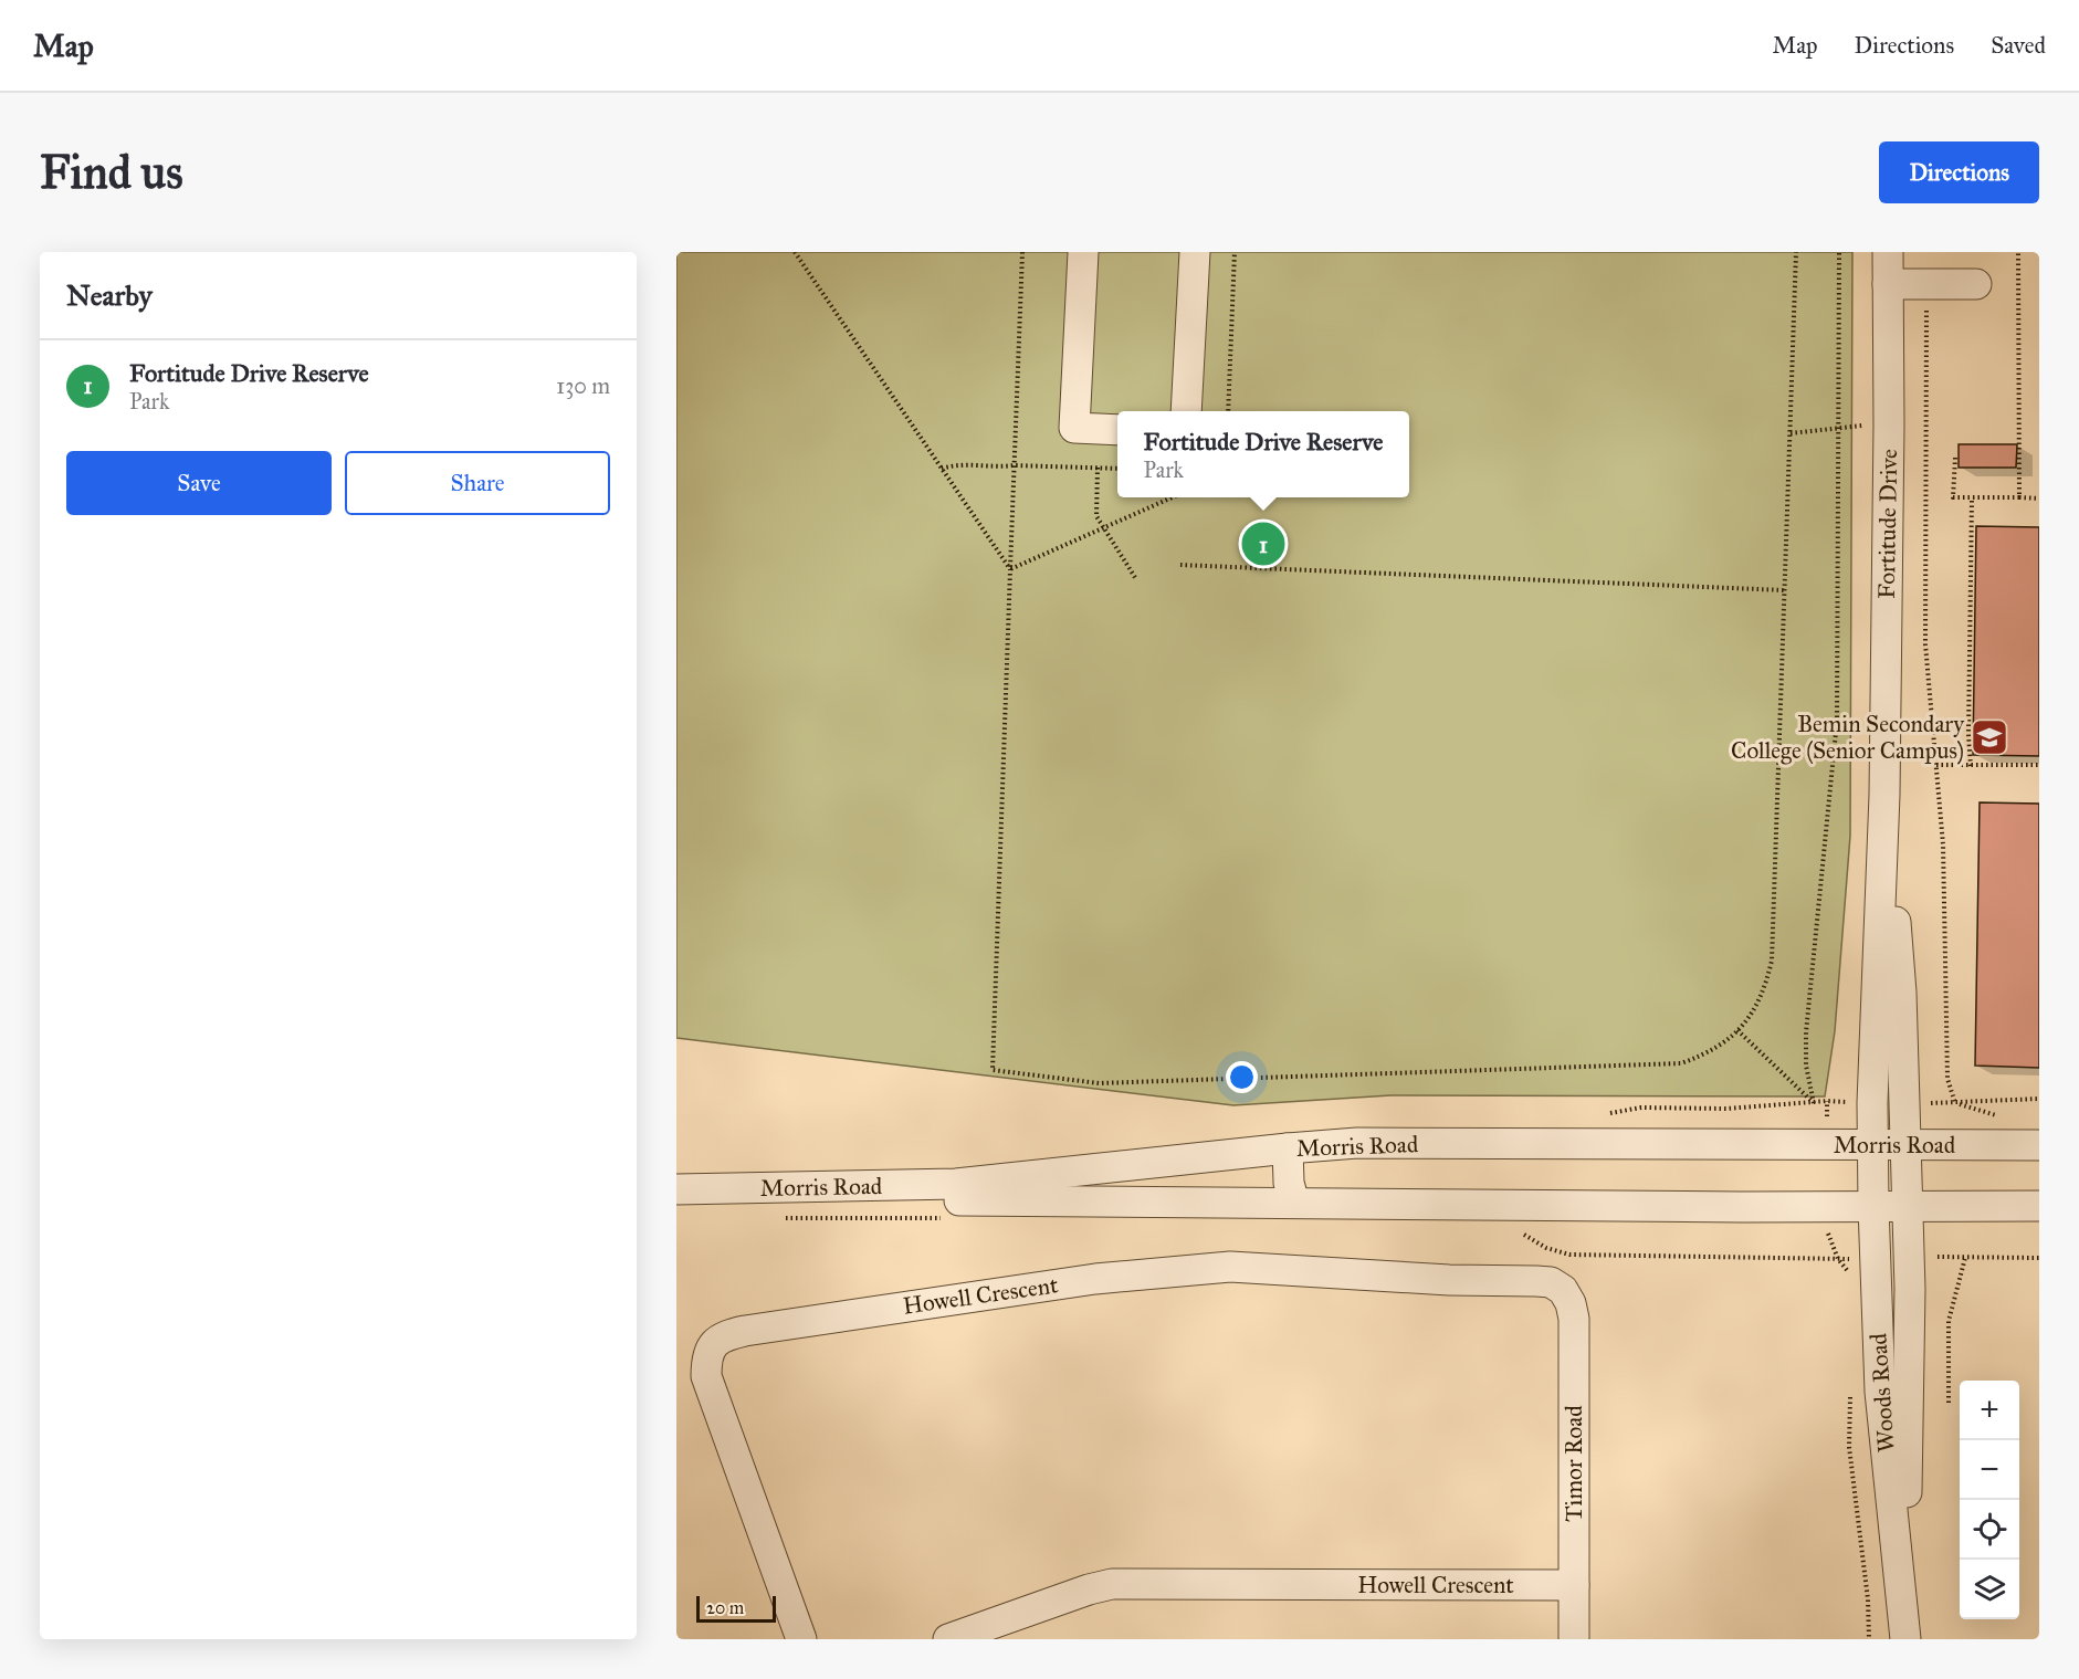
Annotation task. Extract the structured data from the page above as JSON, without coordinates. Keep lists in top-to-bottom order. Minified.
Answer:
{"streets":{"street":["Fortitude Drive","Morris Road","Howell Crescent","Woods Road","Timor Road"]},"crossings":[["Fortitude Drive","Morris Road"],["Fortitude Drive","Woods Road"],["Morris Road","Woods Road"],["Howell Crescent","Timor Road"]],"places":{"school or university":["Bemin Secondary College (Senior Campus)"]},"scale_bar":"20 m","page":{"header":"Map","nav":["Map","Directions","Saved"],"buttons":["Directions",["Save","Share"]],"title":"Find us","heading":"Nearby","list":[{"mark":"1","name":"Fortitude Drive Reserve","note":"Park","value":"130 m"}],"popup":["Fortitude Drive Reserve","Park"],"pins":"1","map_buttons":["+","−"],"scale":"20 m"}}
